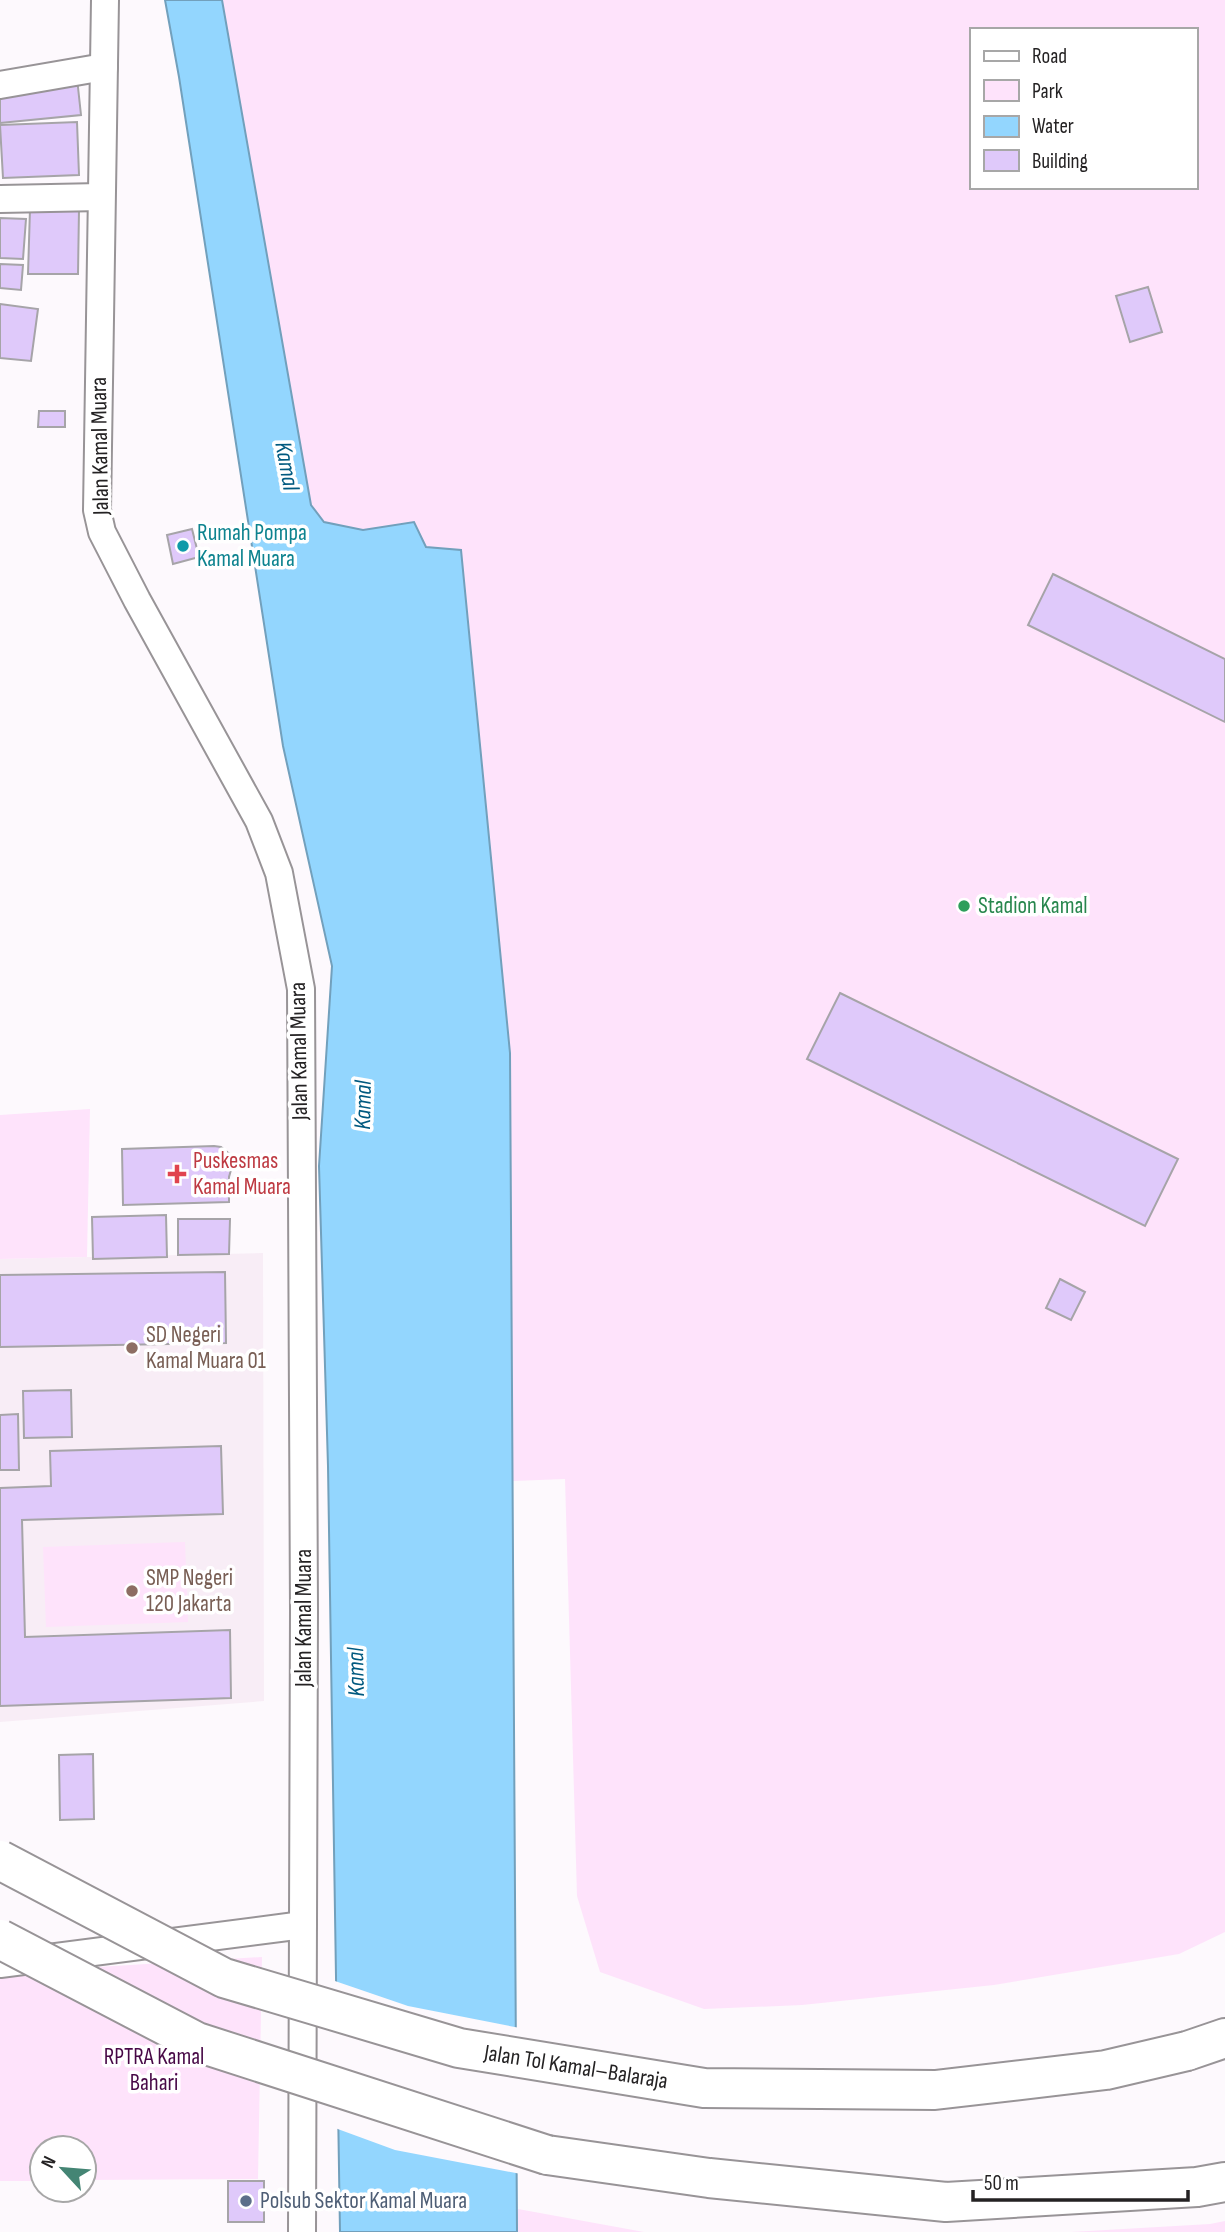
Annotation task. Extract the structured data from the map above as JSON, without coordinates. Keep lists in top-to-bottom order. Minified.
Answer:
{"streets":{"highway":["Jalan Tol Kamal–Balaraja"],"street":["Jalan Kamal Muara"]},"water":["Kamal"],"parks":["RPTRA Kamal Bahari"],"places":{"other":["Rumah Pompa Kamal Muara","Stadion Kamal","SD Negeri Kamal Muara 01","SMP Negeri 120 Jakarta","Polsub Sektor Kamal Muara"],"health":["Puskesmas Kamal Muara"]},"legend":["Road","Park","Water","Building"],"scale_bar":"50 m","north":"top left"}
